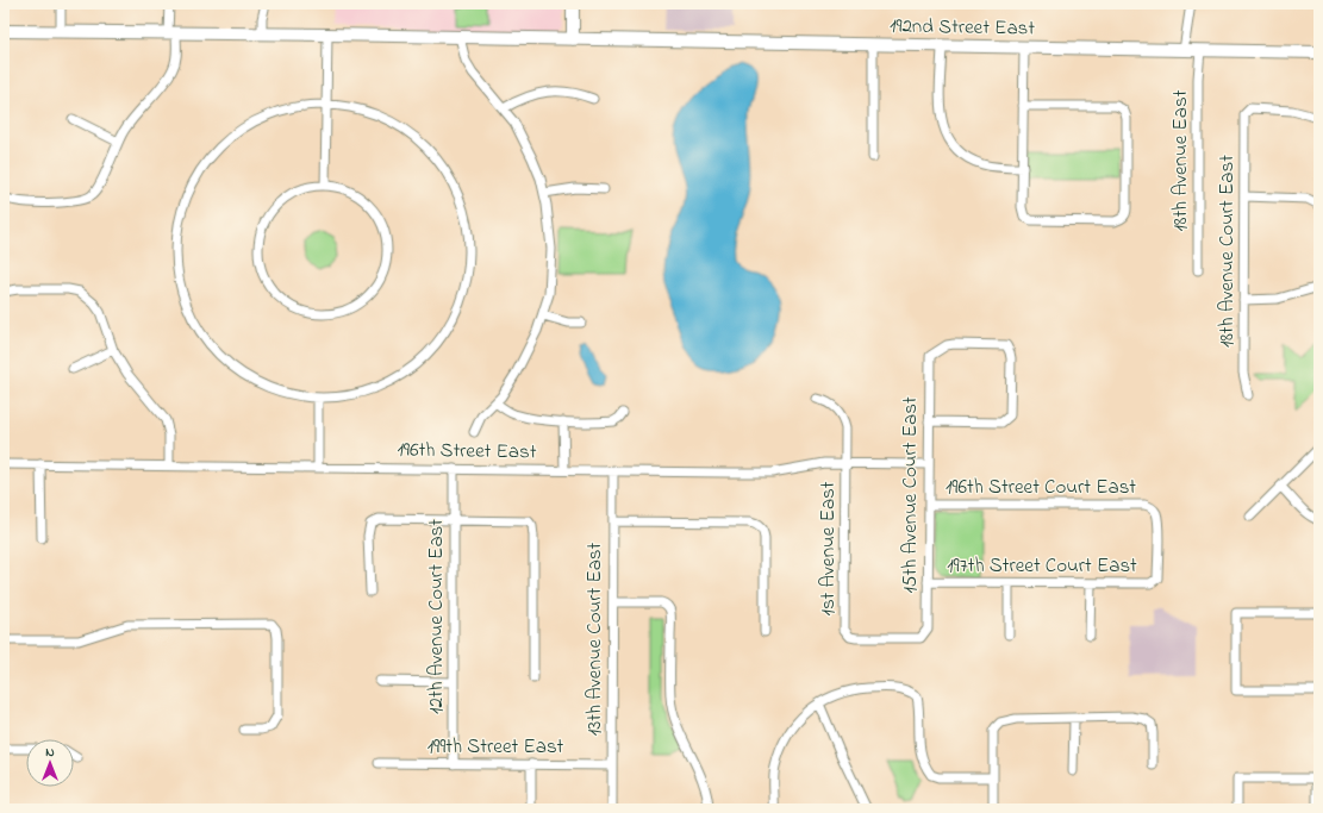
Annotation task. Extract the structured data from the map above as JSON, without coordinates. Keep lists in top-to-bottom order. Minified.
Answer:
{"streets":{"street":["192nd Street East","18th Avenue East","18th Avenue Court East","196th Street East","196th Street Court East","15th Avenue Court East","1st Avenue East","197th Street Court East","12th Avenue Court East","13th Avenue Court East","199th Street East"]},"crossings":[["192nd Street East","18th Avenue East"],["196th Street East","15th Avenue Court East"],["196th Street East","1st Avenue East"],["196th Street East","12th Avenue Court East"],["196th Street East","13th Avenue Court East"],["196th Street Court East","15th Avenue Court East"],["196th Street Court East","197th Street Court East"],["15th Avenue Court East","1st Avenue East"],["15th Avenue Court East","197th Street Court East"],["12th Avenue Court East","199th Street East"],["13th Avenue Court East","199th Street East"]],"north":"top"}
